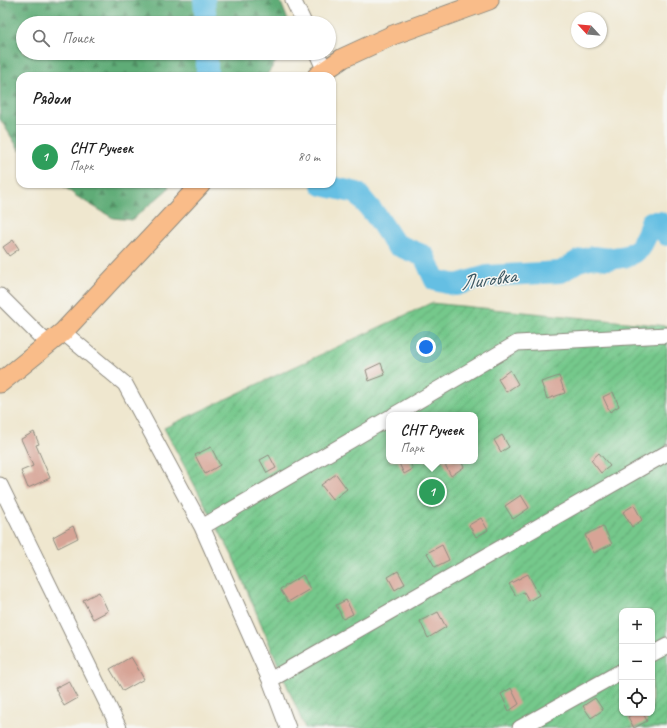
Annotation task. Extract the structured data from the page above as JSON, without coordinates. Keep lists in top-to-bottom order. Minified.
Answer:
{"water":["Лиговка"],"north":"top left","page":{"search":"Поиск","heading":"Рядом","list":[{"mark":"1","name":"СНТ Ручеек","note":"Парк","value":"80 m"}],"popup":["СНТ Ручеек","Парк"],"pins":"1","map_buttons":["+","−"]}}
